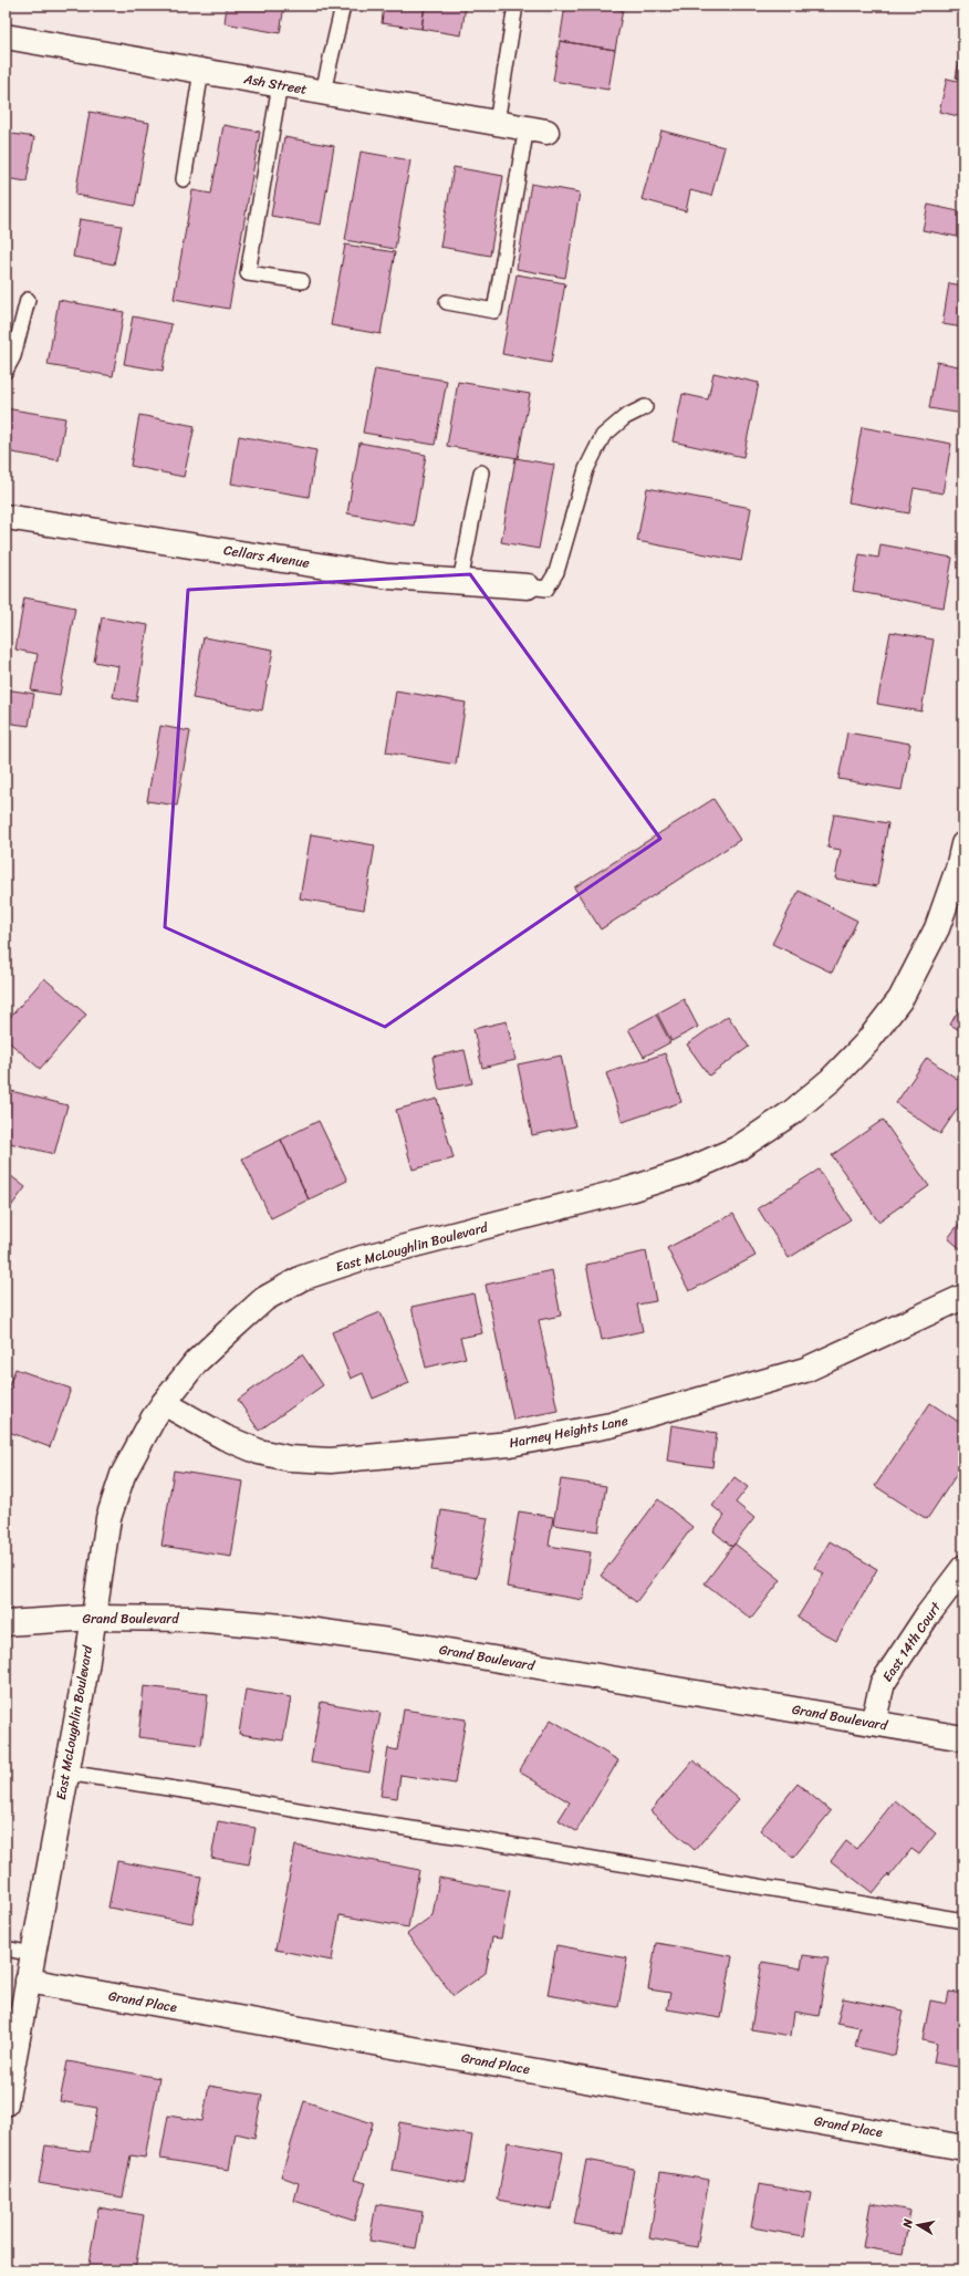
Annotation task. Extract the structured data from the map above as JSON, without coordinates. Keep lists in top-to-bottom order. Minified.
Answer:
{"streets":{"street":["Ash Street","Cellars Avenue","East McLoughlin Boulevard","Harney Heights Lane","Grand Boulevard","East 14th Court","Grand Place"]},"crossings":[["East McLoughlin Boulevard","Harney Heights Lane"],["East McLoughlin Boulevard","Grand Boulevard"],["East McLoughlin Boulevard","Grand Place"],["Grand Boulevard","East 14th Court"]],"north":"left"}
